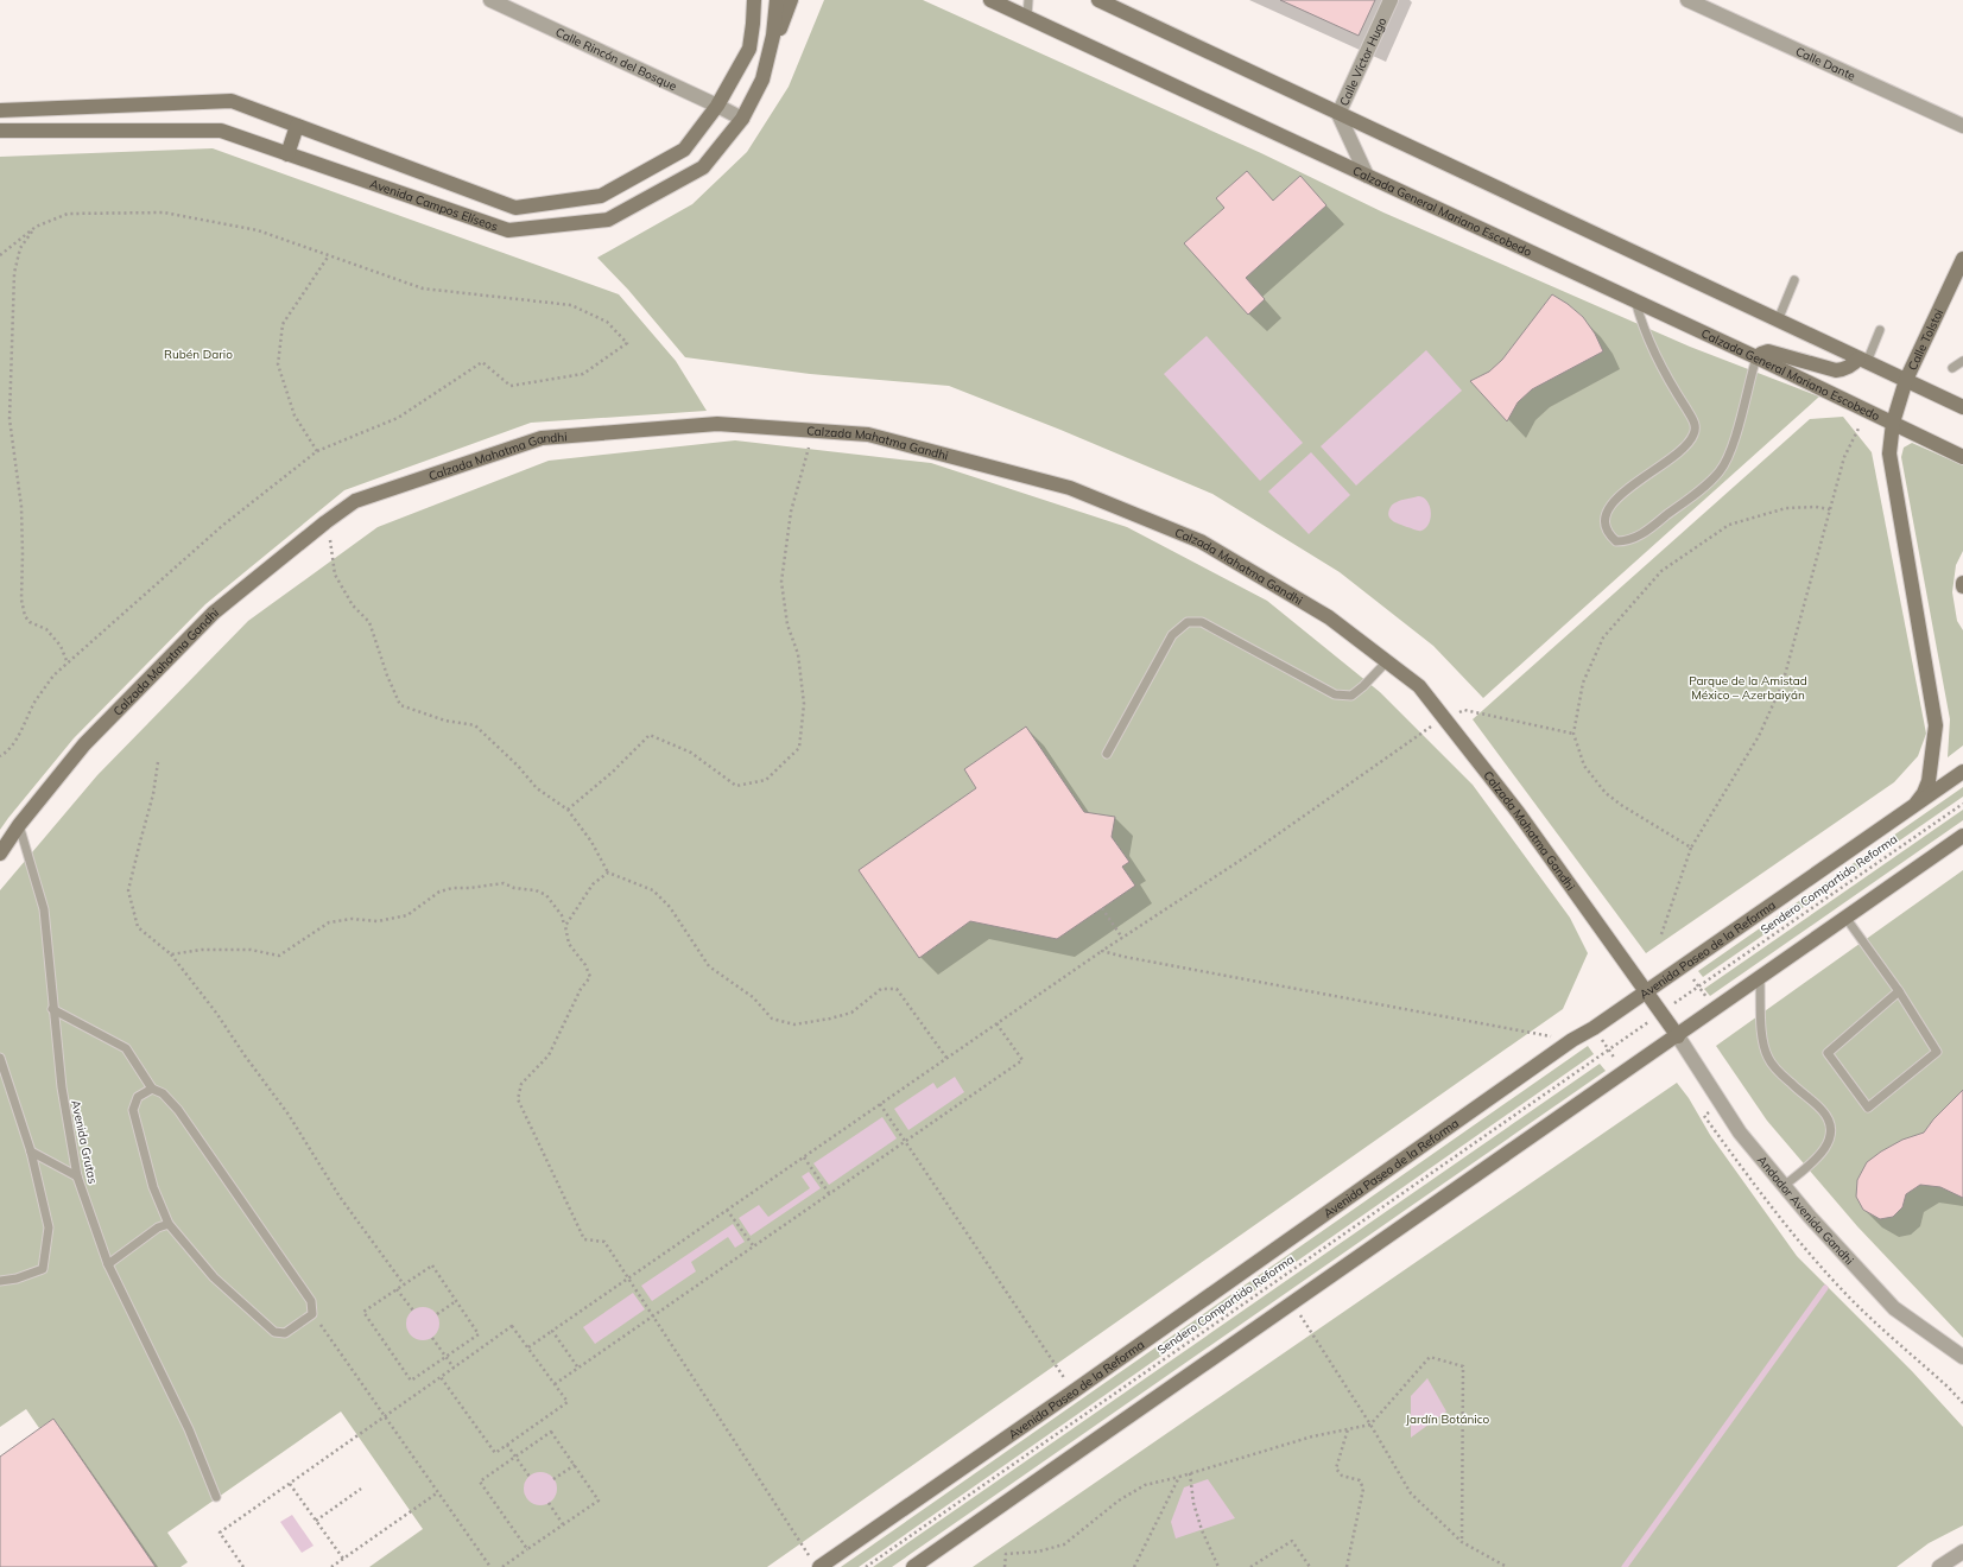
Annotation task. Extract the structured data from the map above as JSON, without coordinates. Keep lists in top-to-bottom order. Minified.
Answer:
{"streets":{"main road":["Avenida Campos Elíseos","Calzada General Mariano Escobedo","Calle Tolstoi","Calzada Mahatma Gandhi","Avenida Paseo de la Reforma"],"street":["Calle Rincón del Bosque","Calle Víctor Hugo","Calle Dante","Andador Avenida Gandhi"],"lane":["Avenida Grutas"],"path":["Sendero Compartido Reforma"]},"crossings":[["Calle Rincón del Bosque","Avenida Campos Elíseos"],["Calle Víctor Hugo","Calzada General Mariano Escobedo"],["Calzada General Mariano Escobedo","Calle Tolstoi"],["Calle Tolstoi","Avenida Paseo de la Reforma"],["Calzada Mahatma Gandhi","Avenida Paseo de la Reforma"],["Calzada Mahatma Gandhi","Avenida Grutas"],["Calzada Mahatma Gandhi","Andador Avenida Gandhi"]],"parks":["Rubén Dario","Parque de la Amistad México – Azerbaiyán","Jardín Botánico"]}
